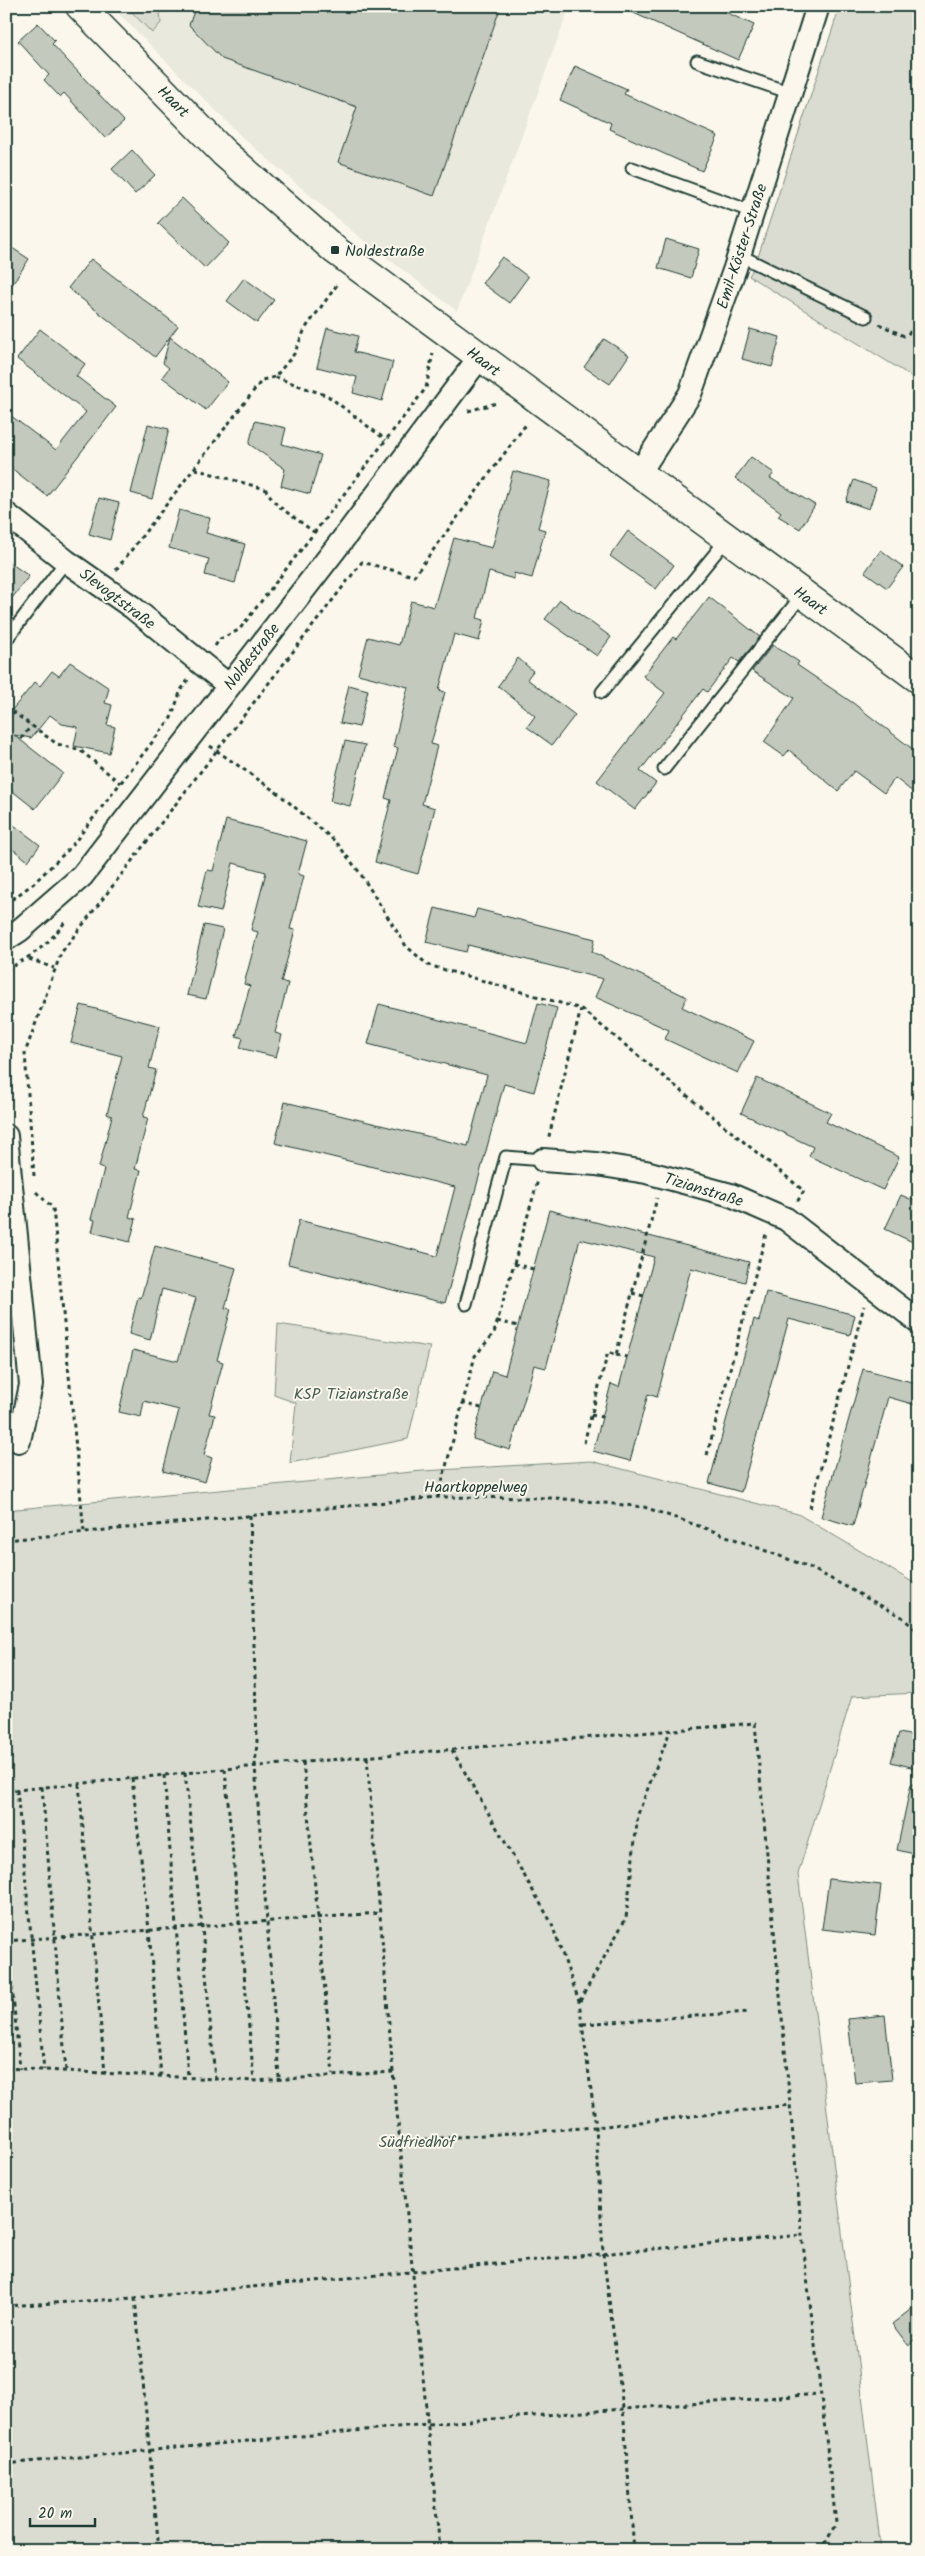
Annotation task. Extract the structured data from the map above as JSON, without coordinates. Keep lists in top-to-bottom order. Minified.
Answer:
{"streets":{"main road":["Haart"],"street":["Emil-Köster-Straße","Slevogtstraße","Noldestraße","Tizianstraße"],"path":["Haartkoppelweg"]},"crossings":[["Haart","Emil-Köster-Straße"],["Haart","Noldestraße"],["Slevogtstraße","Noldestraße"]],"parks":["KSP Tizianstraße","Südfriedhof"],"places":{"transit":["Noldestraße"]},"scale_bar":"20 m"}
